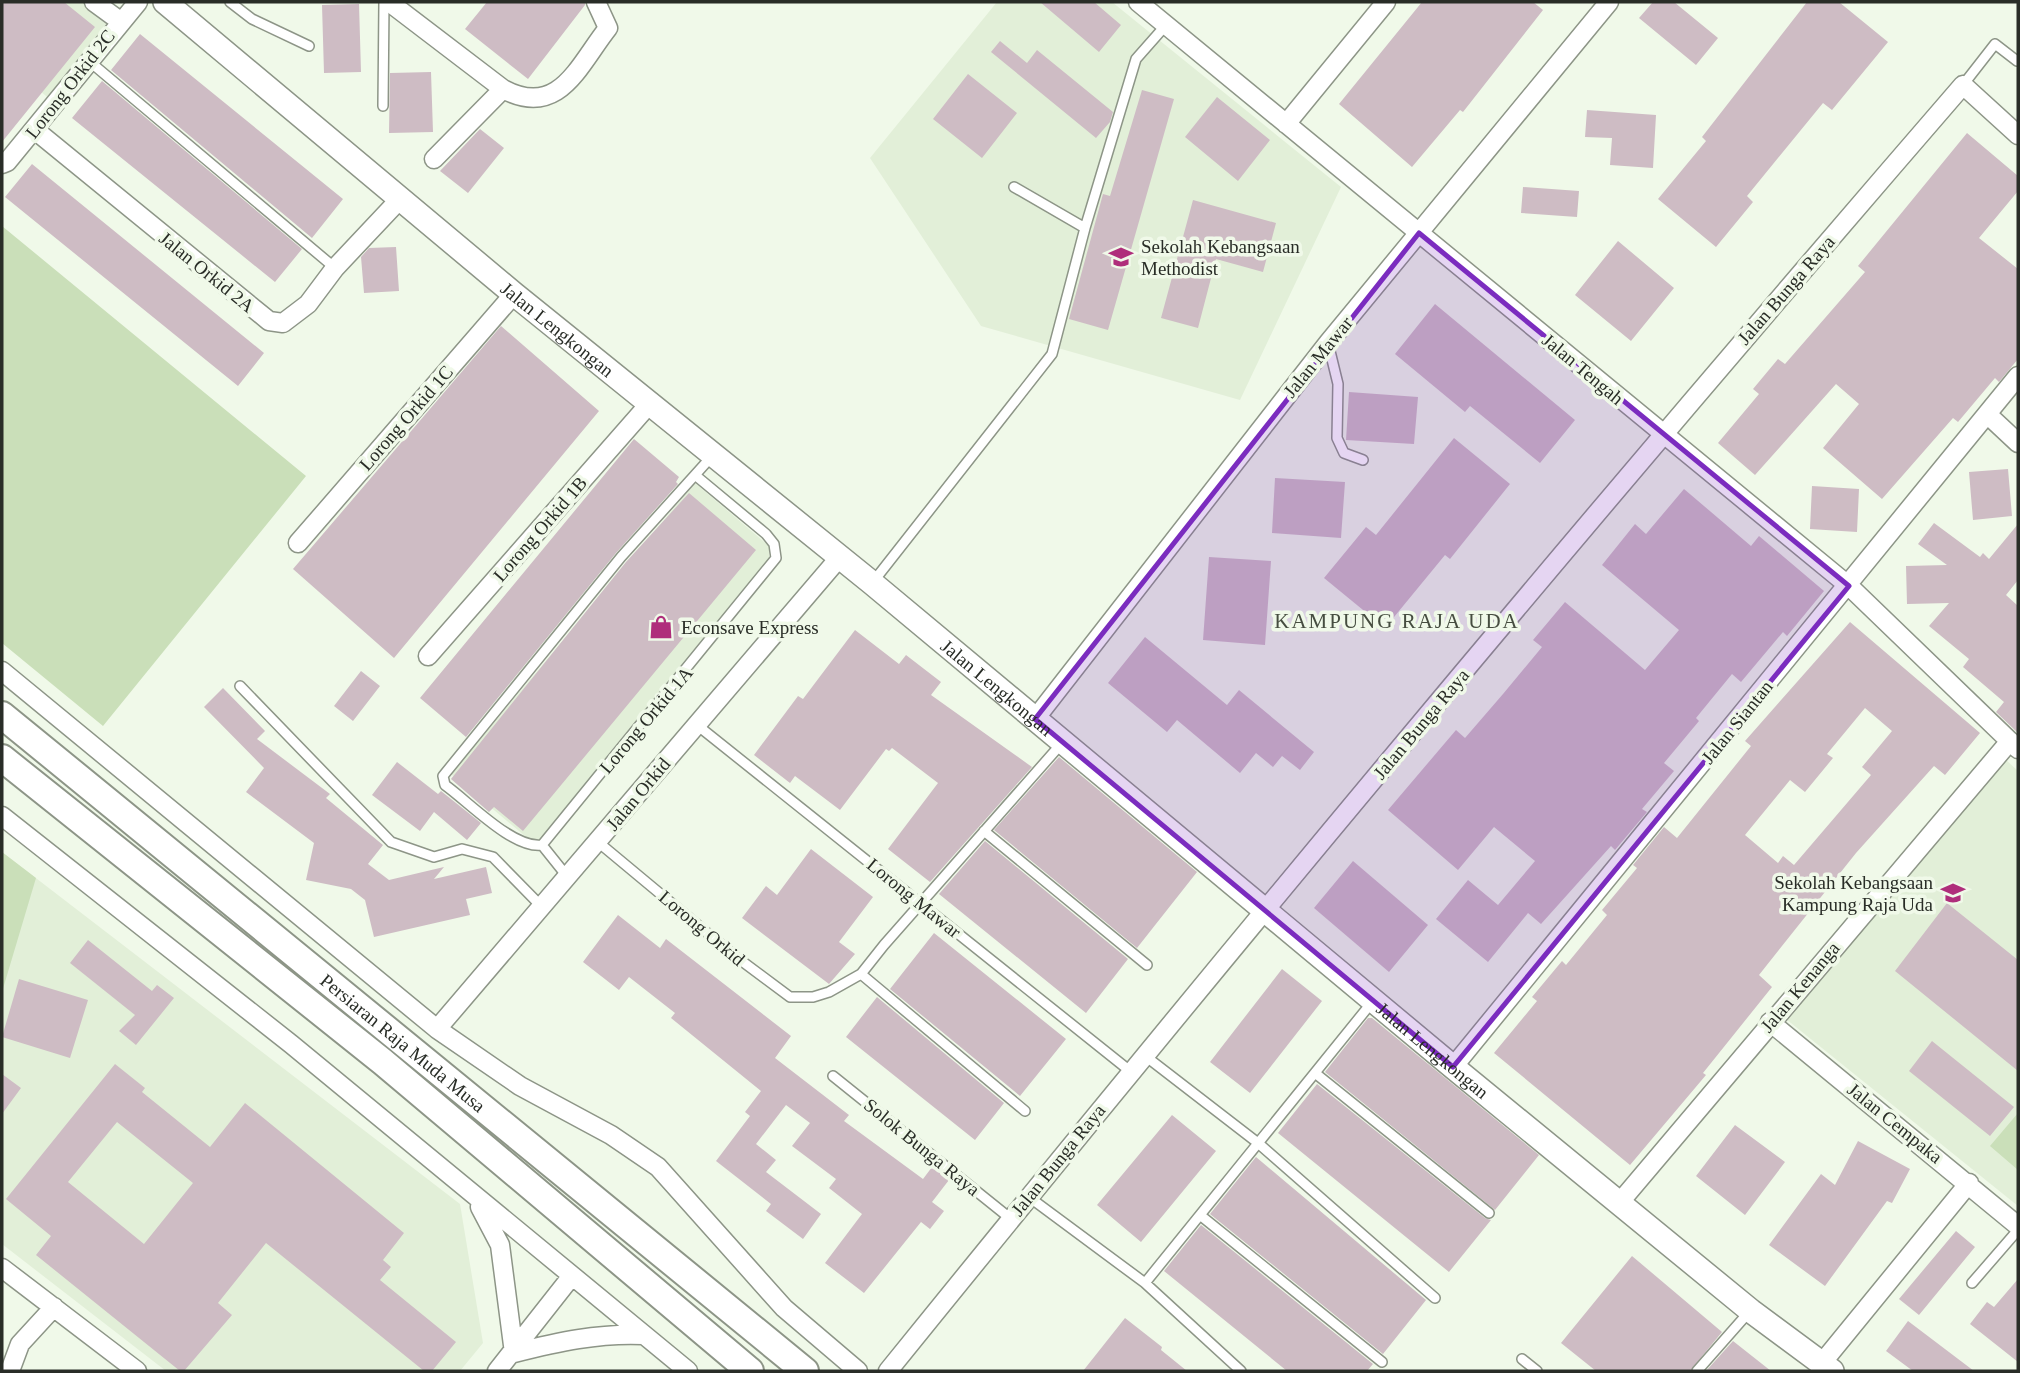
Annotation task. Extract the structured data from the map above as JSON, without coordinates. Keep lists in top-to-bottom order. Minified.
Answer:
{"streets":{"main road":["Persiaran Raja Muda Musa"],"street":["Lorong Orkid 2C","Jalan Orkid 2A","Jalan Bunga Raya","Jalan Lengkongan","Jalan Mawar","Jalan Tengah","Lorong Orkid 1C","Lorong Orkid 1B","Jalan Siantan","Jalan Orkid","Jalan Kenanga","Jalan Cempaka"],"lane":["Lorong Orkid 1A","Lorong Mawar","Lorong Orkid","Solok Bunga Raya"]},"crossings":[["Lorong Orkid 2C","Jalan Orkid 2A"],["Jalan Orkid 2A","Jalan Lengkongan"],["Jalan Bunga Raya","Jalan Lengkongan"],["Jalan Bunga Raya","Jalan Tengah"],["Jalan Bunga Raya","Lorong Mawar"],["Jalan Bunga Raya","Solok Bunga Raya"],["Jalan Lengkongan","Jalan Mawar"],["Jalan Lengkongan","Lorong Orkid 1C"],["Jalan Lengkongan","Lorong Orkid 1B"],["Jalan Lengkongan","Jalan Siantan"],["Jalan Lengkongan","Jalan Orkid"],["Jalan Lengkongan","Jalan Kenanga"],["Jalan Mawar","Jalan Tengah"],["Jalan Tengah","Jalan Siantan"],["Jalan Tengah","Jalan Kenanga"],["Jalan Orkid","Lorong Mawar"],["Jalan Orkid","Lorong Orkid"],["Jalan Kenanga","Jalan Cempaka"]],"districts":["KAMPUNG RAJA UDA"],"places":{"school or university":["Sekolah Kebangsaan Methodist","Sekolah Kebangsaan Kampung Raja Uda"],"shop":["Econsave Express"]}}
